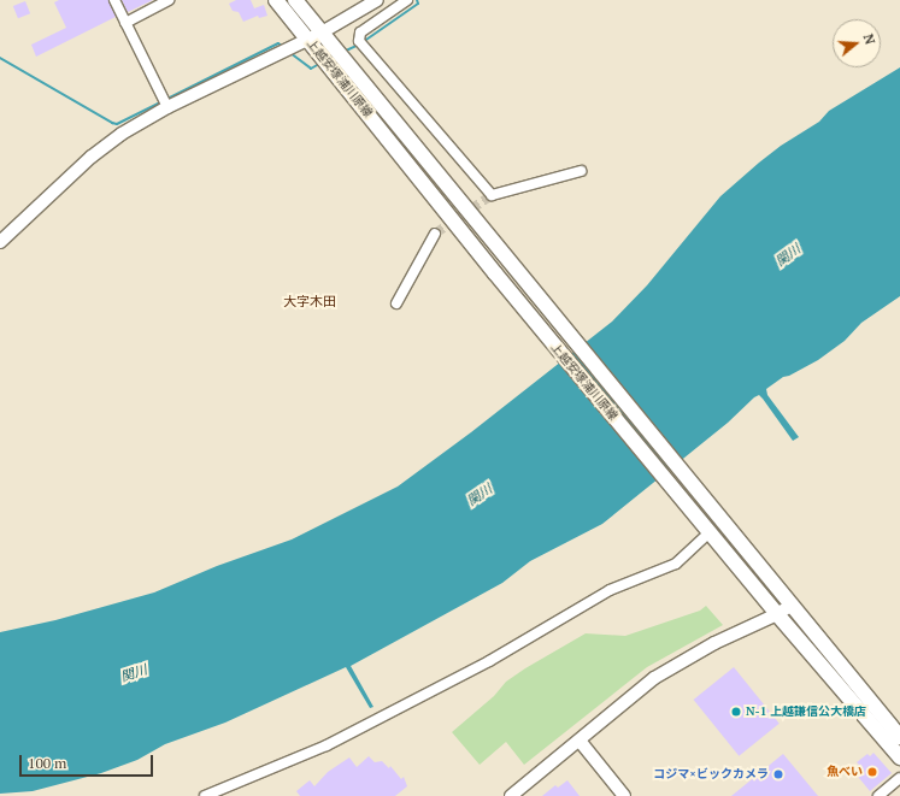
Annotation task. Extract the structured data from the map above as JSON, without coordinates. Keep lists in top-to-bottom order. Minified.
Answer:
{"streets":{"main road":["上越安塚浦川原線"]},"districts":["大字木田"],"water":["関川"],"places":["N-1 上越謙信公大橋店","魚べい","コジマ×ビックカメラ"],"scale_bar":"100 m","north":"right"}
